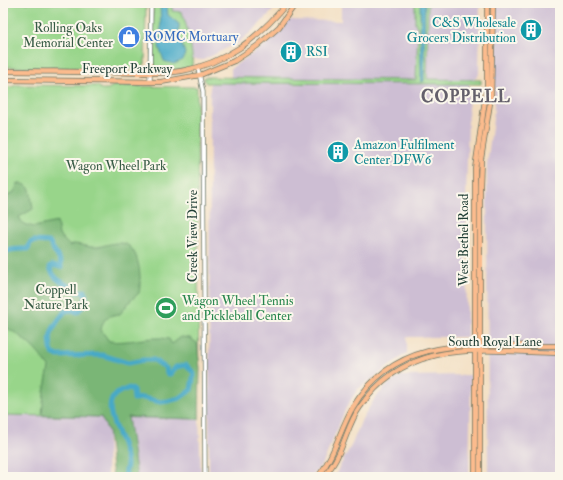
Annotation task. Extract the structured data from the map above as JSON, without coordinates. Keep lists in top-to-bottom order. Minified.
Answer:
{"streets":{"main road":["Freeport Parkway","West Bethel Road","South Royal Lane"],"street":["Creek View Drive"]},"crossings":[["Freeport Parkway","Creek View Drive"],["West Bethel Road","South Royal Lane"]],"districts":["COPPELL"],"parks":["Rolling Oaks Memorial Center","Wagon Wheel Park","Coppell Nature Park"],"places":{"building":["C&S Wholesale Grocers Distribution","RSI","Amazon Fulfilment Center DFW6"],"shop":["ROMC Mortuary"],"sports":["Wagon Wheel Tennis and Pickleball Center"]}}
